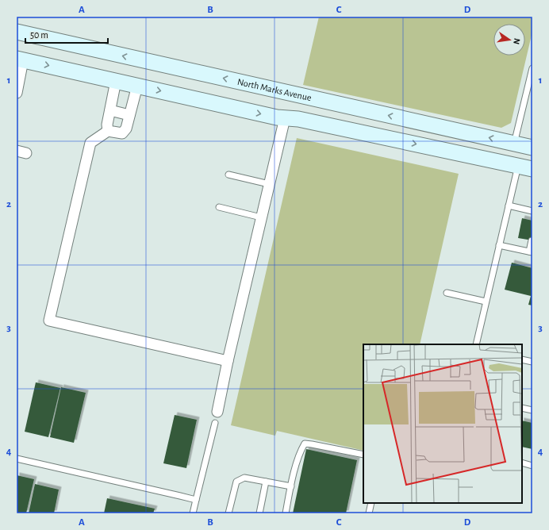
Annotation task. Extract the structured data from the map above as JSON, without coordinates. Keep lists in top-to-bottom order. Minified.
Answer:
{"streets":{"main road":["North Marks Avenue"]},"scale_bar":"50 m","north":"right","grid":{"columns":["A","B","C","D"],"rows":["1","2","3","4"]}}
